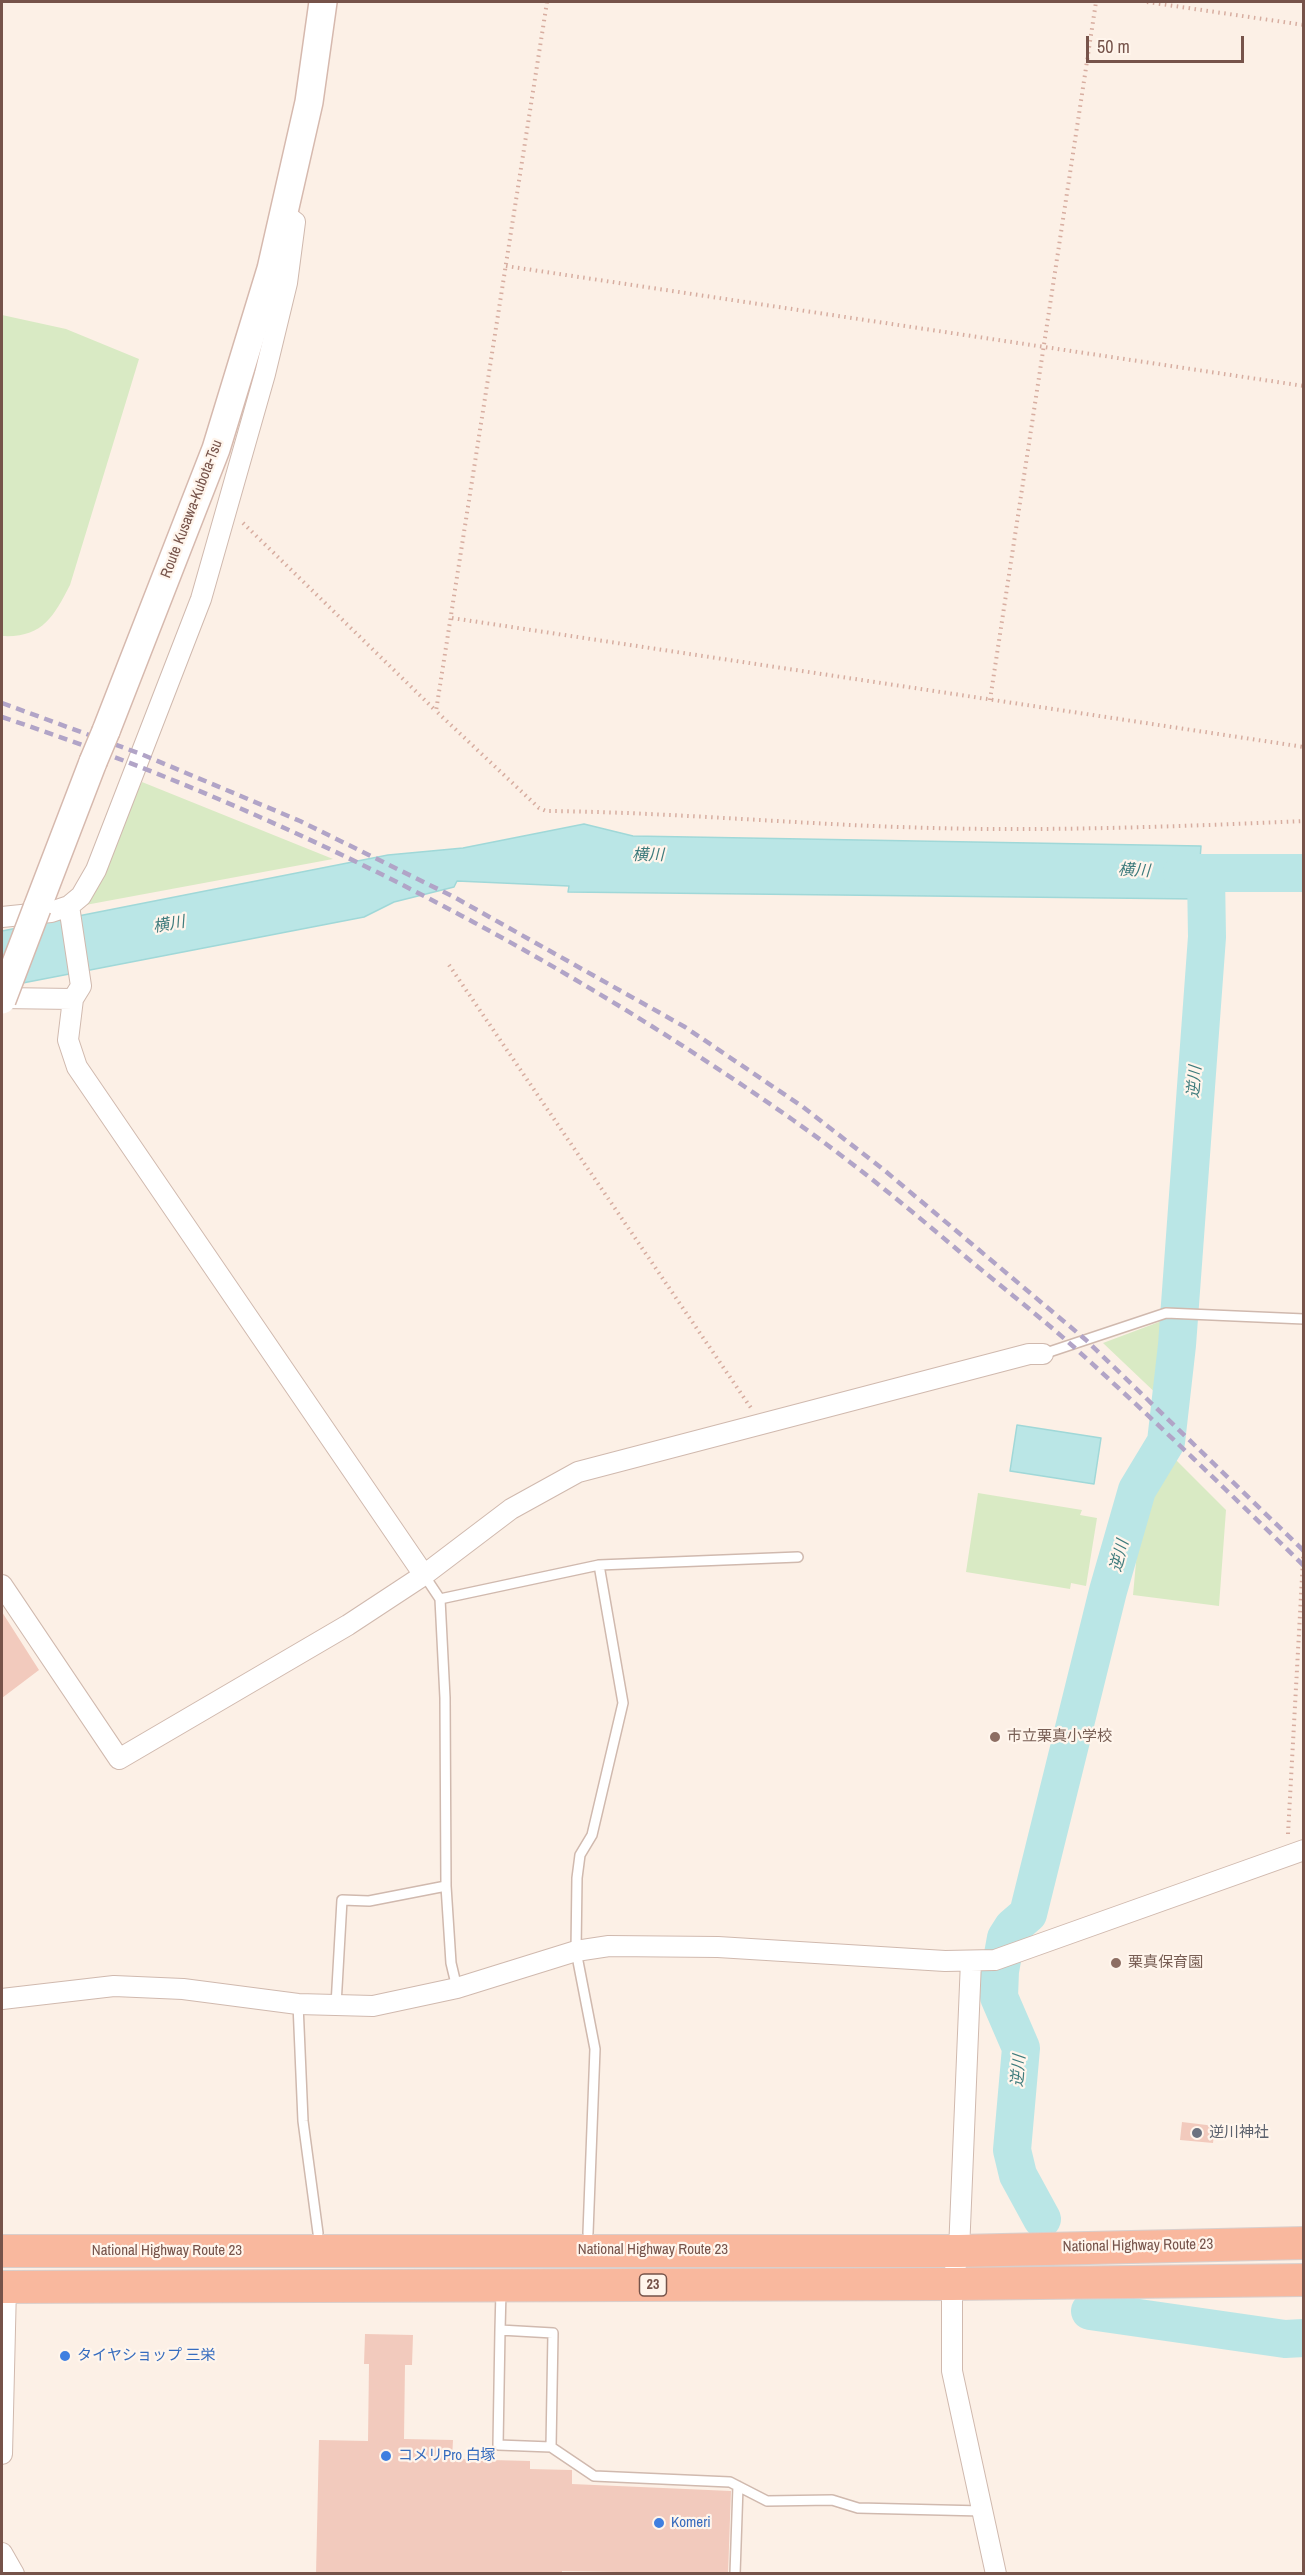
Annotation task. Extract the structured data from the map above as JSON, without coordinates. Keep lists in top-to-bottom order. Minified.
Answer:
{"streets":{"highway":["National Highway Route 23","23"],"main road":["Route Kusawa-Kubota-Tsu"]},"water":["横川","逆川"],"places":["市立栗真小学校","栗真保育園","逆川神社","タイヤショップ 三栄","コメリPro 白塚","Komeri"],"scale_bar":"50 m"}
